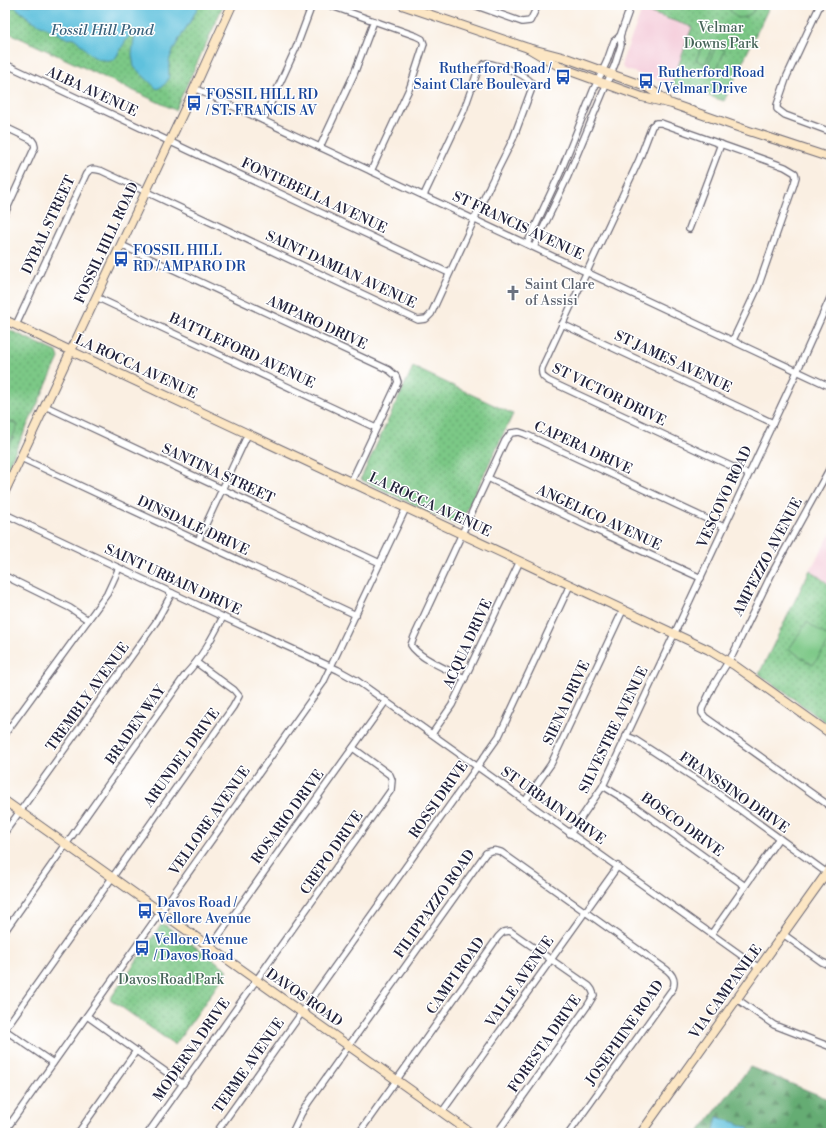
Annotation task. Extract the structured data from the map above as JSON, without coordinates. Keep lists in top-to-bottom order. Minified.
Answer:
{"streets":{"street":["ALBA AVENUE","FONTEBELLA AVENUE","DYBAL STREET","ST FRANCIS AVENUE","FOSSIL HILL ROAD","SAINT DAMIAN AVENUE","AMPARO DRIVE","BATTLEFORD AVENUE","ST JAMES AVENUE","LA ROCCA AVENUE","ST VICTOR DRIVE","CAPERA DRIVE","SANTINA STREET","VESCOVO ROAD","ANGELICO AVENUE","DINSDALE DRIVE","AMPEZZO AVENUE","SAINT URBAIN DRIVE","ACQUA DRIVE","TREMBLY AVENUE","SIENA DRIVE","BRADEN WAY","SILVESTRE AVENUE","ARUNDEL DRIVE","FRANSSINO DRIVE","ROSSI DRIVE","ST URBAIN DRIVE","ROSARIO DRIVE","VELLORE AVENUE","BOSCO DRIVE","CREPO DRIVE","FILIPPAZZO ROAD","CAMPI ROAD","VALLE AVENUE","VIA CAMPANILE","DAVOS ROAD","JOSEPHINE ROAD","FORESTA DRIVE","MODERNA DRIVE","TERME AVENUE"]},"crossings":[["ALBA AVENUE","FONTEBELLA AVENUE"],["ALBA AVENUE","FOSSIL HILL ROAD"],["FONTEBELLA AVENUE","FOSSIL HILL ROAD"],["FONTEBELLA AVENUE","SAINT DAMIAN AVENUE"],["DYBAL STREET","FOSSIL HILL ROAD"],["DYBAL STREET","SAINT DAMIAN AVENUE"],["DYBAL STREET","LA ROCCA AVENUE"],["ST FRANCIS AVENUE","FOSSIL HILL ROAD"],["ST FRANCIS AVENUE","SAINT DAMIAN AVENUE"],["ST FRANCIS AVENUE","ST VICTOR DRIVE"],["ST FRANCIS AVENUE","VESCOVO ROAD"],["FOSSIL HILL ROAD","SAINT DAMIAN AVENUE"],["FOSSIL HILL ROAD","AMPARO DRIVE"],["FOSSIL HILL ROAD","BATTLEFORD AVENUE"],["FOSSIL HILL ROAD","LA ROCCA AVENUE"],["FOSSIL HILL ROAD","SANTINA STREET"],["FOSSIL HILL ROAD","DINSDALE DRIVE"],["AMPARO DRIVE","BATTLEFORD AVENUE"],["AMPARO DRIVE","LA ROCCA AVENUE"],["ST JAMES AVENUE","ST VICTOR DRIVE"],["ST JAMES AVENUE","VESCOVO ROAD"],["LA ROCCA AVENUE","CAPERA DRIVE"],["LA ROCCA AVENUE","VESCOVO ROAD"],["LA ROCCA AVENUE","AMPEZZO AVENUE"],["LA ROCCA AVENUE","ACQUA DRIVE"],["LA ROCCA AVENUE","SIENA DRIVE"],["LA ROCCA AVENUE","SILVESTRE AVENUE"],["LA ROCCA AVENUE","ROSSI DRIVE"],["LA ROCCA AVENUE","VELLORE AVENUE"],["ST VICTOR DRIVE","VESCOVO ROAD"],["CAPERA DRIVE","VESCOVO ROAD"],["CAPERA DRIVE","ANGELICO AVENUE"],["CAPERA DRIVE","ACQUA DRIVE"],["SANTINA STREET","VELLORE AVENUE"],["VESCOVO ROAD","ANGELICO AVENUE"],["VESCOVO ROAD","SILVESTRE AVENUE"],["DINSDALE DRIVE","VELLORE AVENUE"],["SAINT URBAIN DRIVE","TREMBLY AVENUE"],["SAINT URBAIN DRIVE","BRADEN WAY"],["SAINT URBAIN DRIVE","ST URBAIN DRIVE"],["SAINT URBAIN DRIVE","VELLORE AVENUE"],["ACQUA DRIVE","ST URBAIN DRIVE"],["TREMBLY AVENUE","DAVOS ROAD"],["SIENA DRIVE","ST URBAIN DRIVE"],["BRADEN WAY","ARUNDEL DRIVE"],["BRADEN WAY","DAVOS ROAD"],["SILVESTRE AVENUE","FRANSSINO DRIVE"],["SILVESTRE AVENUE","ST URBAIN DRIVE"],["SILVESTRE AVENUE","BOSCO DRIVE"],["ARUNDEL DRIVE","DAVOS ROAD"],["FRANSSINO DRIVE","VIA CAMPANILE"],["ROSSI DRIVE","ST URBAIN DRIVE"],["ROSSI DRIVE","DAVOS ROAD"],["ROSSI DRIVE","TERME AVENUE"],["ST URBAIN DRIVE","ROSARIO DRIVE"],["ST URBAIN DRIVE","VELLORE AVENUE"],["ST URBAIN DRIVE","VALLE AVENUE"],["ST URBAIN DRIVE","VIA CAMPANILE"],["ROSARIO DRIVE","CREPO DRIVE"],["ROSARIO DRIVE","DAVOS ROAD"],["VELLORE AVENUE","DAVOS ROAD"],["CREPO DRIVE","DAVOS ROAD"],["CREPO DRIVE","MODERNA DRIVE"],["FILIPPAZZO ROAD","VALLE AVENUE"],["FILIPPAZZO ROAD","DAVOS ROAD"],["FILIPPAZZO ROAD","JOSEPHINE ROAD"],["CAMPI ROAD","VALLE AVENUE"],["CAMPI ROAD","DAVOS ROAD"],["CAMPI ROAD","FORESTA DRIVE"],["VALLE AVENUE","DAVOS ROAD"],["VALLE AVENUE","JOSEPHINE ROAD"],["VALLE AVENUE","FORESTA DRIVE"],["DAVOS ROAD","MODERNA DRIVE"],["DAVOS ROAD","TERME AVENUE"]],"water":["Fossil Hill Pond"],"parks":["Velmar Downs Park","Davos Road Park"],"places":{"bus stop":["Rutherford Road / Saint Clare Boulevard","Rutherford Road / Velmar Drive","FOSSIL HILL RD / ST. FRANCIS AV","FOSSIL HILL RD / AMPARO DR","Davos Road / Vellore Avenue","Vellore Avenue / Davos Road"],"church":["Saint Clare of Assisi"]}}
